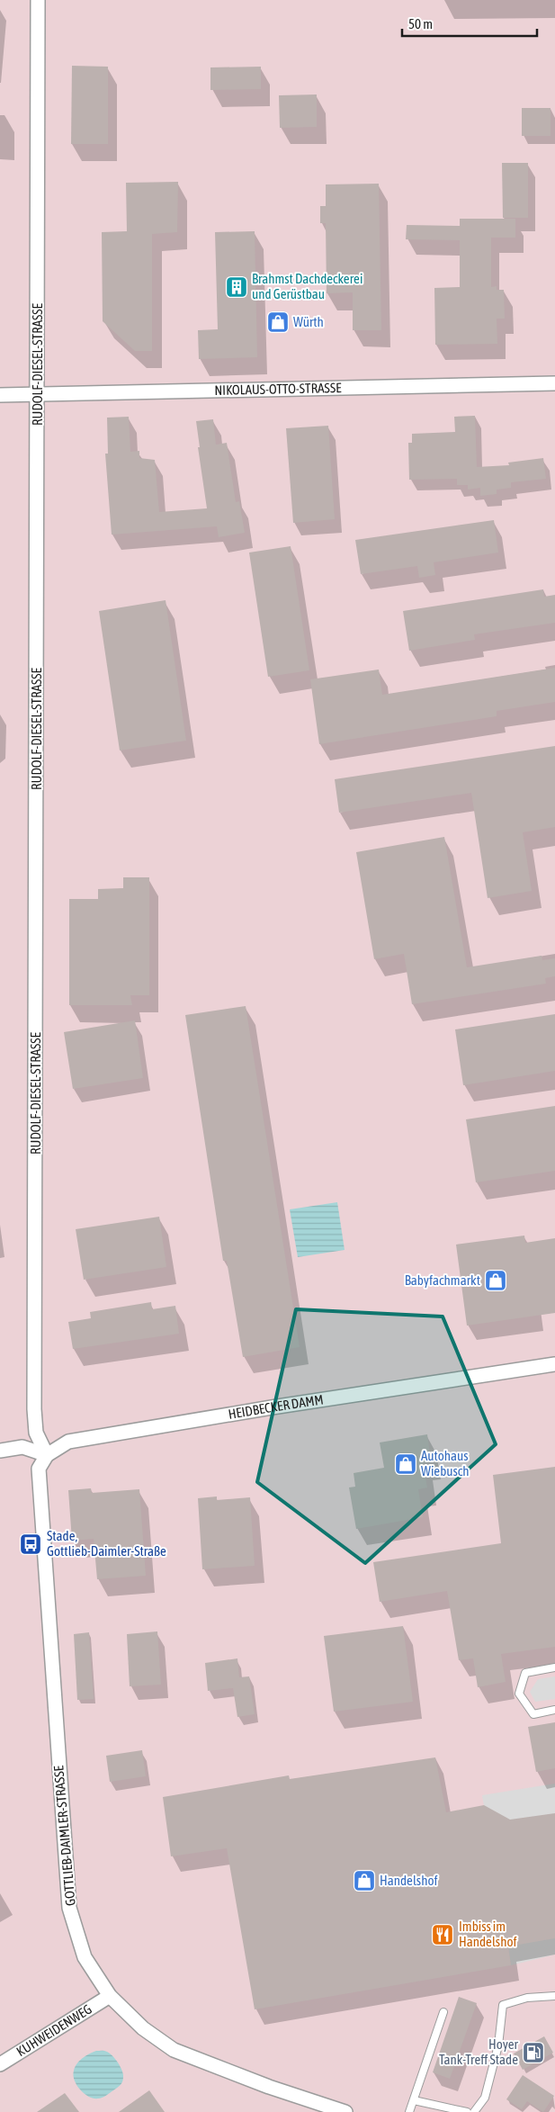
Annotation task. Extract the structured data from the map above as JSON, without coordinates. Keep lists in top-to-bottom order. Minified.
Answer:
{"streets":{"street":["RUDOLF-DIESEL-STRASSE","NIKOLAUS-OTTO-STRASSE","HEIDBECKER DAMM","GOTTLIEB-DAIMLER-STRASSE","KUHWEIDENWEG"]},"crossings":[["RUDOLF-DIESEL-STRASSE","NIKOLAUS-OTTO-STRASSE"],["RUDOLF-DIESEL-STRASSE","HEIDBECKER DAMM"],["RUDOLF-DIESEL-STRASSE","GOTTLIEB-DAIMLER-STRASSE"],["HEIDBECKER DAMM","GOTTLIEB-DAIMLER-STRASSE"],["GOTTLIEB-DAIMLER-STRASSE","KUHWEIDENWEG"]],"places":{"building":["Brahmst Dachdeckerei und Gerüstbau"],"shop":["Würth","Babyfachmarkt","Autohaus Wiebusch","Handelshof"],"bus stop":["Stade, Gottlieb-Daimler-Straße"],"restaurant":["Imbiss im Handelshof"],"fuel station":["Hoyer Tank-Treff Stade"]},"scale_bar":"50 m"}
